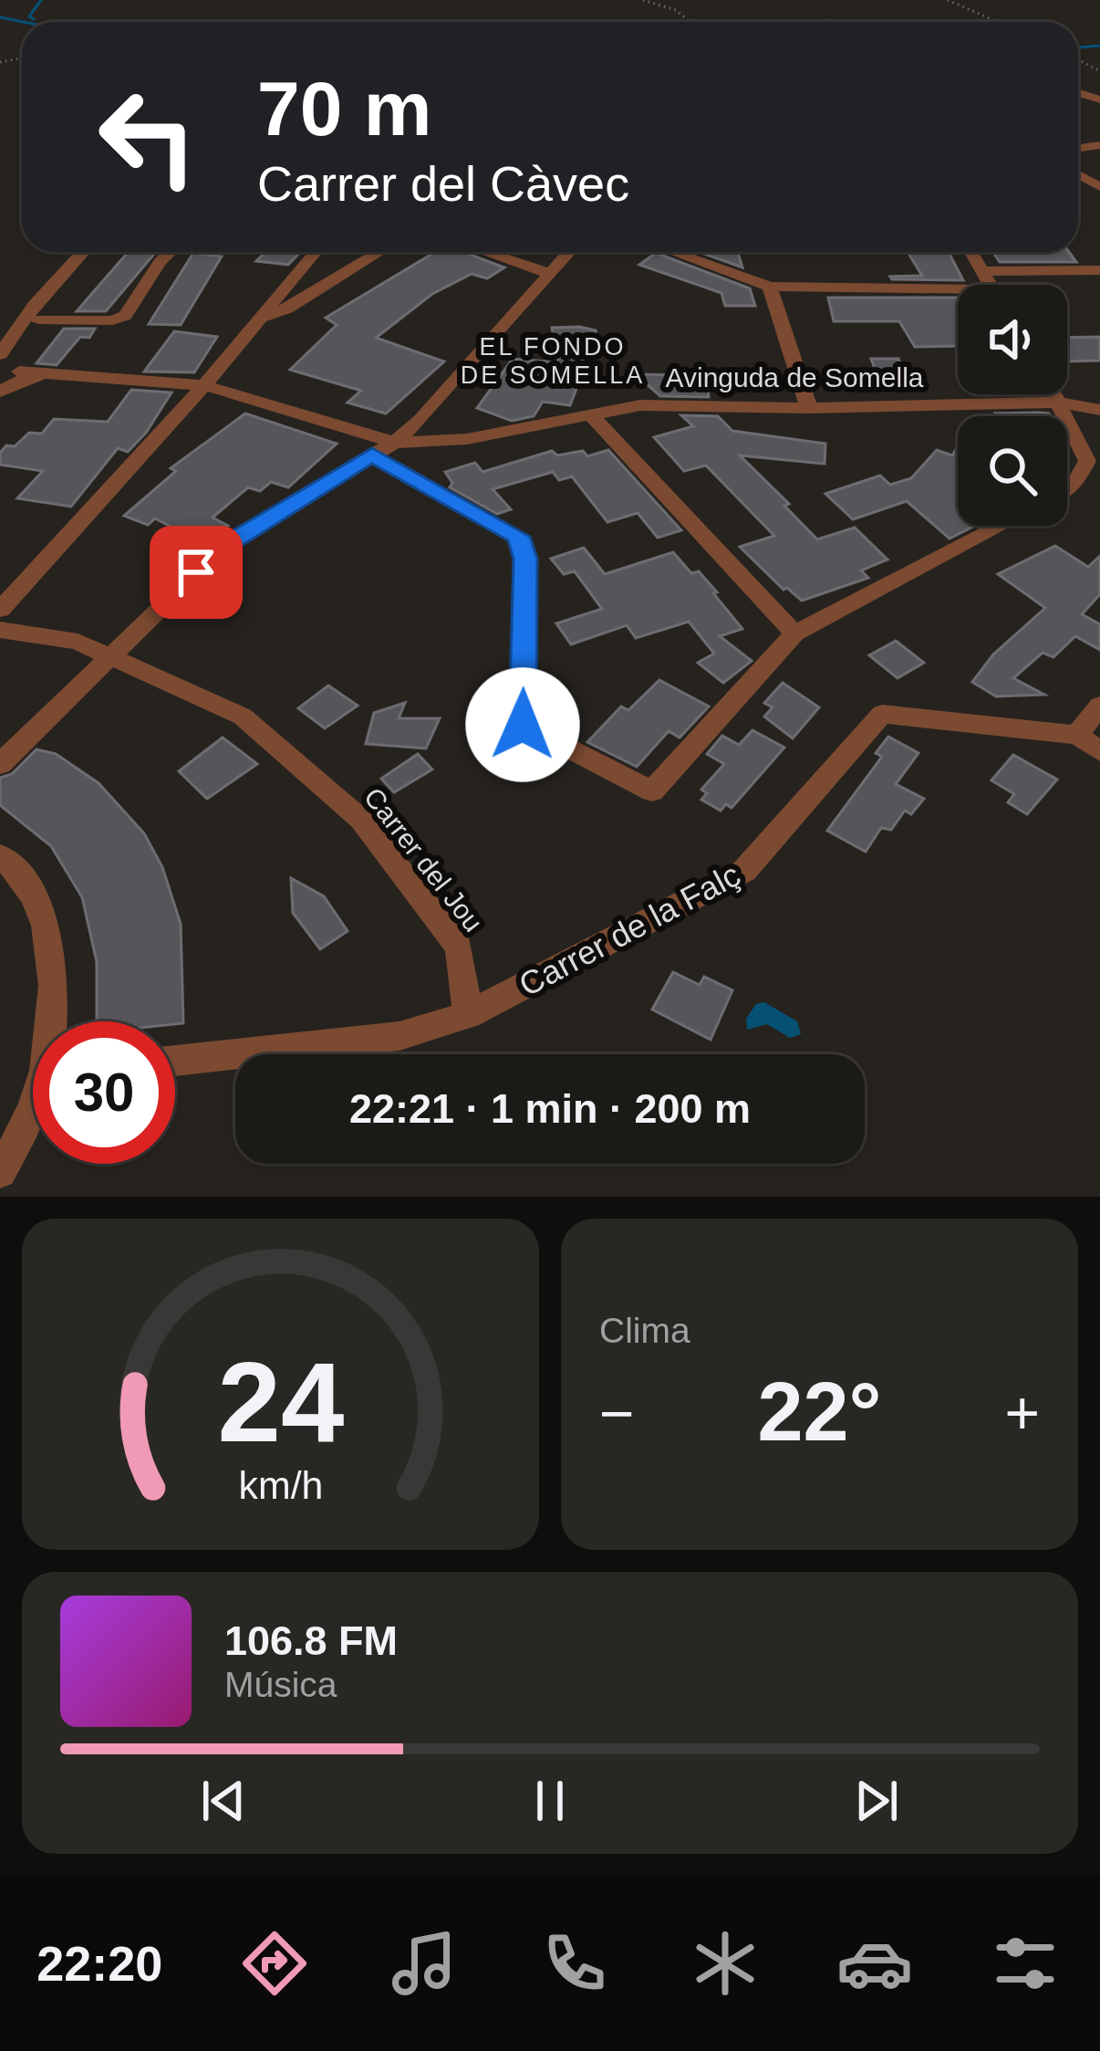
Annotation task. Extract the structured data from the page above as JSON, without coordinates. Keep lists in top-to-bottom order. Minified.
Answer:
{"streets":{"street":["Avinguda de Somella","Carrer del Jou","Carrer de la Falç"]},"crossings":[["Carrer del Jou","Carrer de la Falç"]],"districts":["EL FONDO DE SOMELLA"],"page":{"turn":["70 m","Carrer del Càvec"],"limit":"30","trip":"22:21 · 1 min · 200 m","tile":"Clima","heat":["−","22°","+"],"song":["106.8 FM","Música"],"tabs":"22:20","gauge":["24","km/h"]}}
